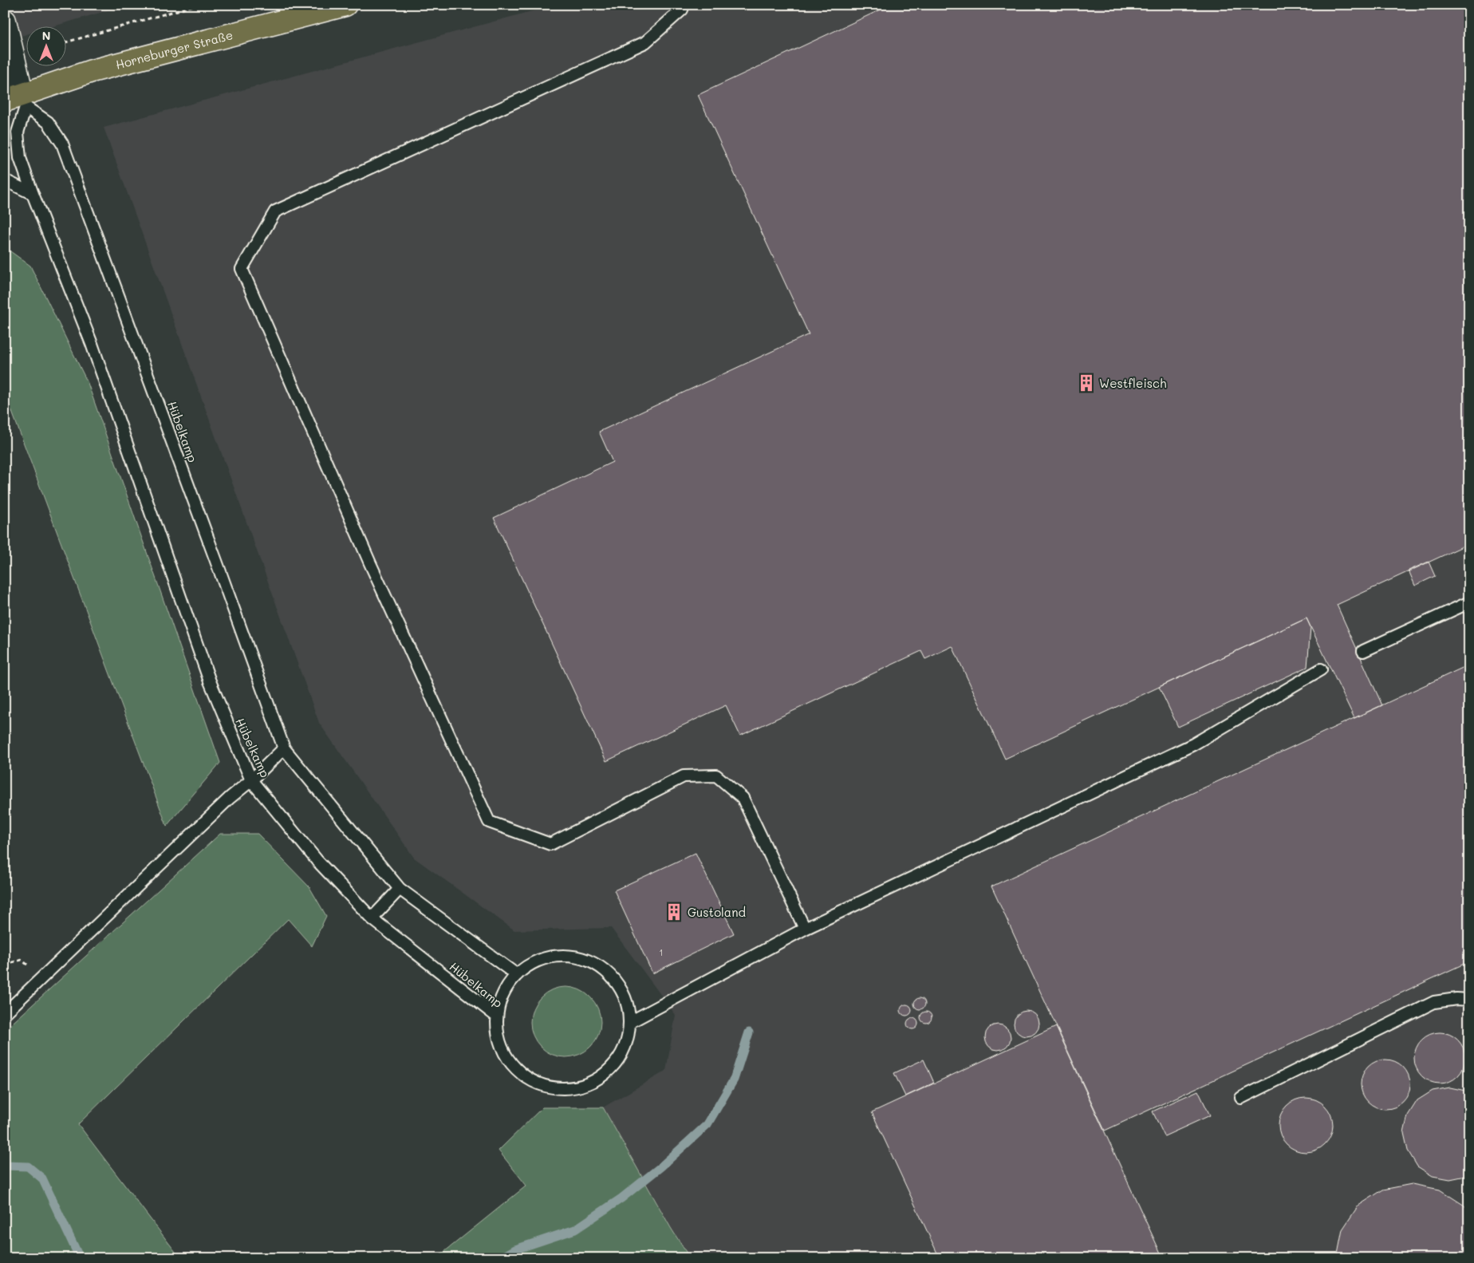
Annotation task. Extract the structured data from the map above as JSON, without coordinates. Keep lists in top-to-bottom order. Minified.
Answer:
{"streets":{"main road":["Horneburger Straße"],"lane":["Hübelkamp"]},"crossings":[["Horneburger Straße","Hübelkamp"]],"places":{"building":["Westfleisch","Gustoland"]},"house_numbers":["1"],"north":"top"}
